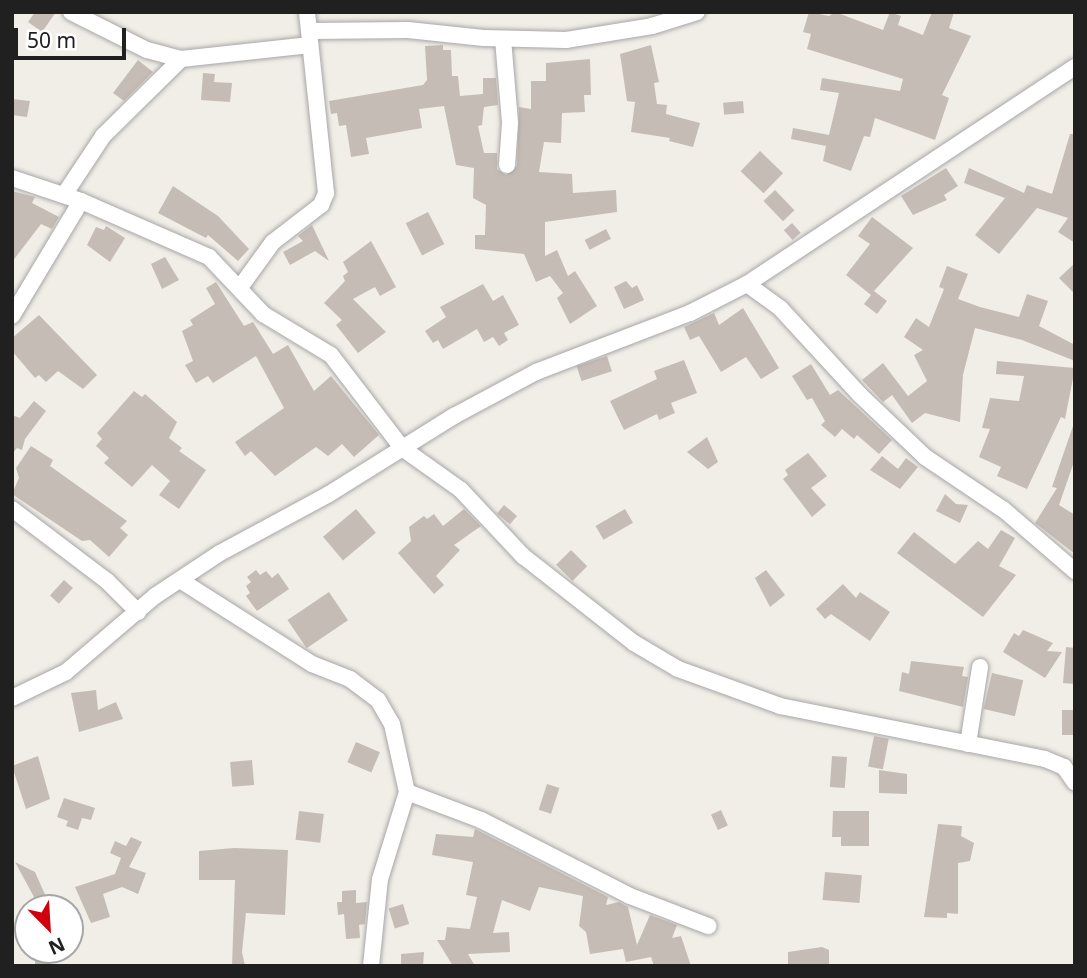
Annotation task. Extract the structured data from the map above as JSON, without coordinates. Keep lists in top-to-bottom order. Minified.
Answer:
{"scale_bar":"50 m","north":"bottom right"}
